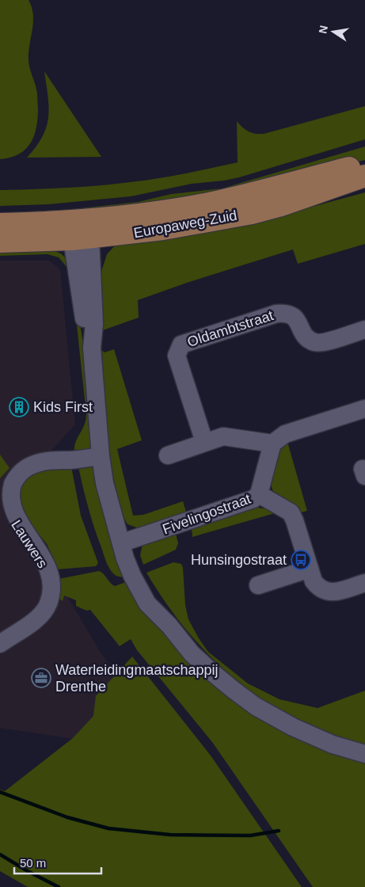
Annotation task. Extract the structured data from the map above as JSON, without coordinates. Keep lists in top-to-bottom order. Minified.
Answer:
{"streets":{"main road":["Europaweg-Zuid"],"street":["Oldambtstraat","Fivelingostraat","Lauwers"]},"places":{"building":["Kids First"],"bus stop":["Hunsingostraat"],"office":["Waterleidingmaatschappij Drenthe"]},"scale_bar":"50 m","north":"left"}
